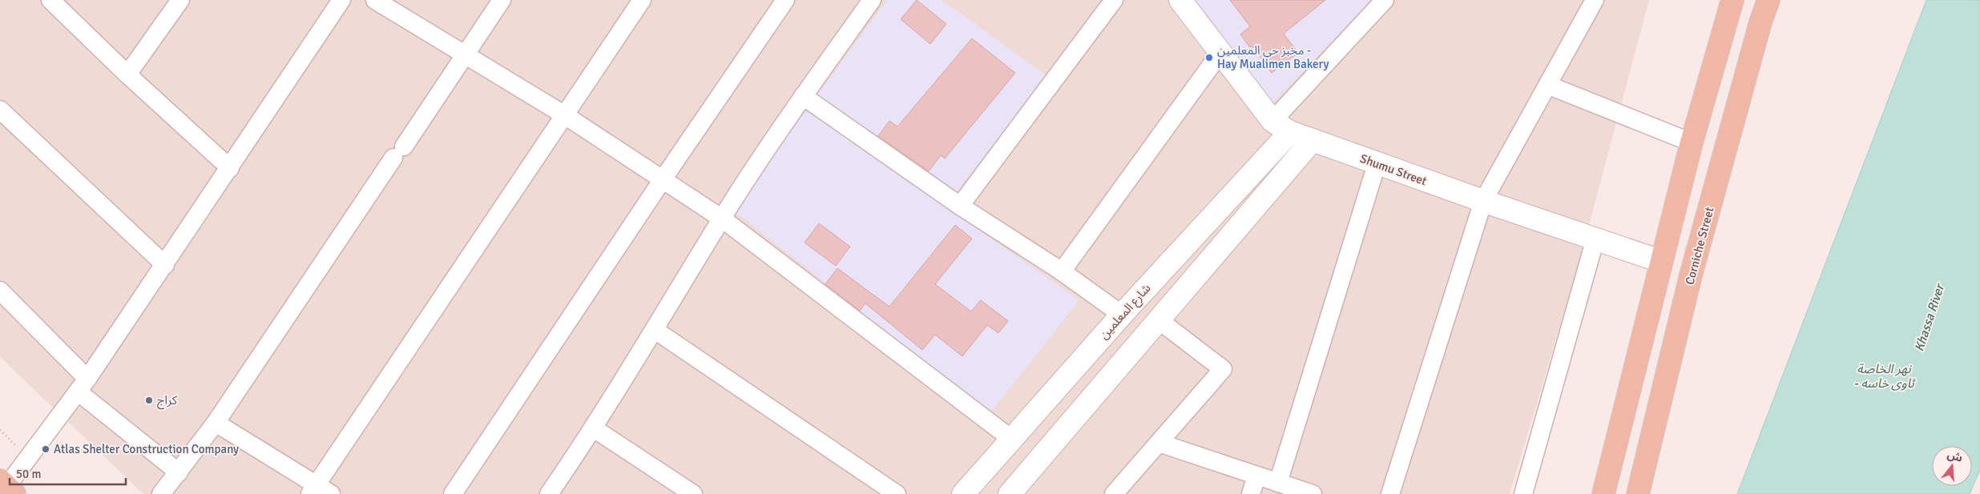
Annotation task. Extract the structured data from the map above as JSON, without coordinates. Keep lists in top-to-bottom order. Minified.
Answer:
{"streets":{"main road":["Corniche Street"],"street":["Shumu Street","شارع المعلمين"]},"crossings":[["Shumu Street","شارع المعلمين"]],"water":["Khassa River","نهر الخاصة - ئاوی خاسە"],"places":["مخبز حي المعلمين - Hay Mualimen Bakery","كراج","Atlas Shelter Construction Company"],"scale_bar":"50 m","north":"top"}
